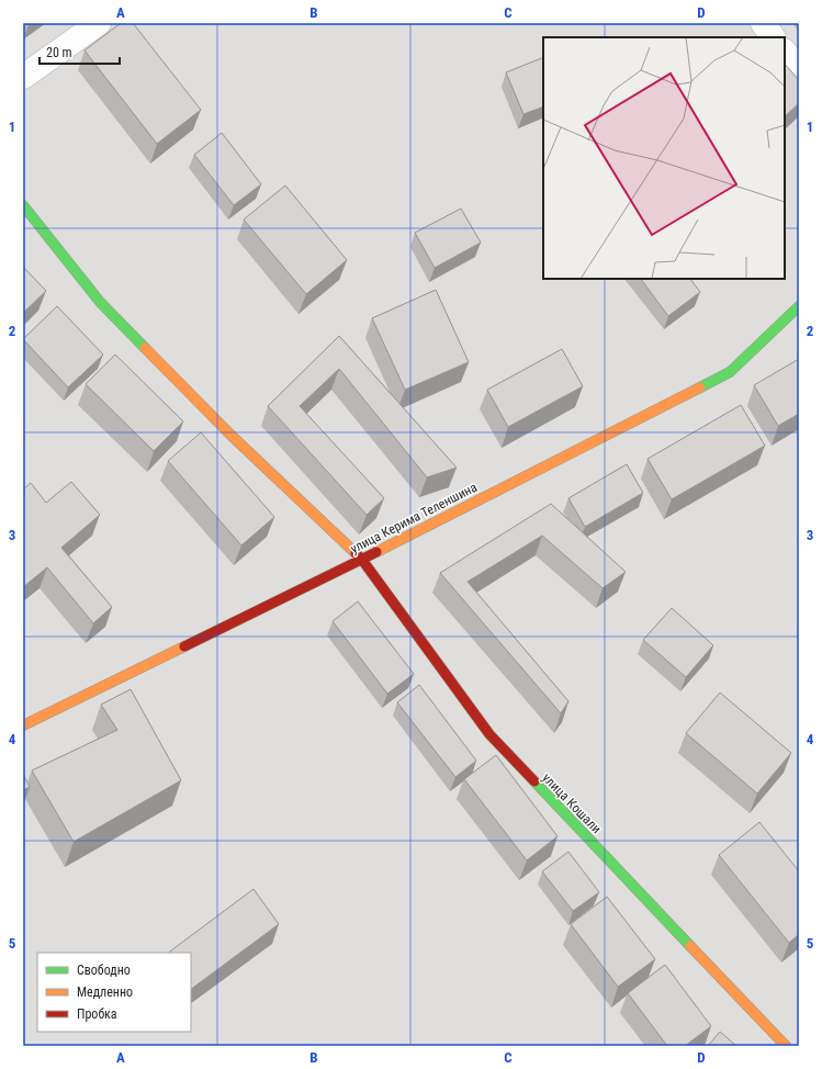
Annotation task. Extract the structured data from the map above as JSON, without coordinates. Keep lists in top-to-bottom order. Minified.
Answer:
{"streets":{"street":["улица Керима Теленшина","улица Кошали"]},"crossings":[["улица Керима Теленшина","улица Кошали"]],"legend":["Свободно","Медленно","Пробка"],"scale_bar":"20 m","grid":{"columns":["A","B","C","D"],"rows":["1","2","3","4","5"]}}
